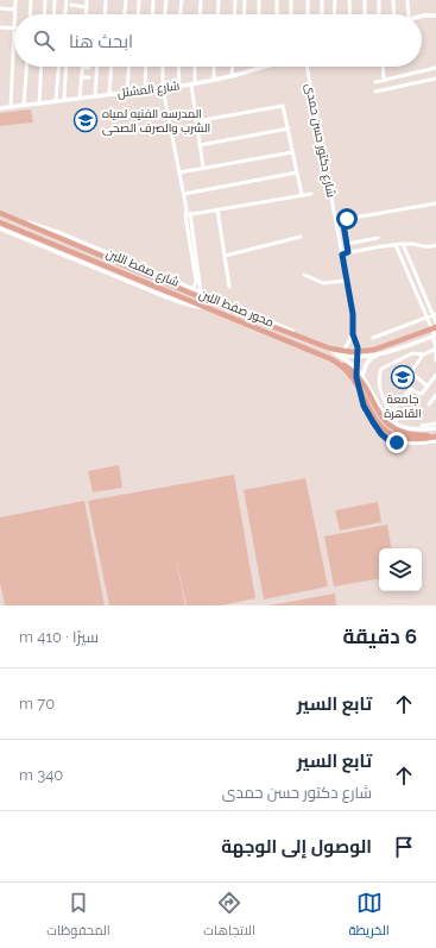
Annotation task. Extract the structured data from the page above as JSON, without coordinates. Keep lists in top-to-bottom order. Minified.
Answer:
{"streets":{"main road":["محور صفط اللبن"],"street":["شارع المشتل","شارع دكتور حسن حمدى","شارع صفط اللبن"]},"crossings":[["شارع دكتور حسن حمدى","شارع صفط اللبن"],["شارع صفط اللبن","محور صفط اللبن"]],"places":{"school or university":["المدرسه الفنيه لمياه الشرب والصرف الصحى","جامعة القاهرة"]},"page":{"search":"ابحث هنا","heading":["6 دقيقة","سيرًا · 410 m"],"list":[["تابع السير","70 m"],["تابع السير","شارع دكتور حسن حمدى","340 m"],"الوصول إلى الوجهة"],"nav":["الخريطة","الاتجاهات","المحفوظات"]}}
